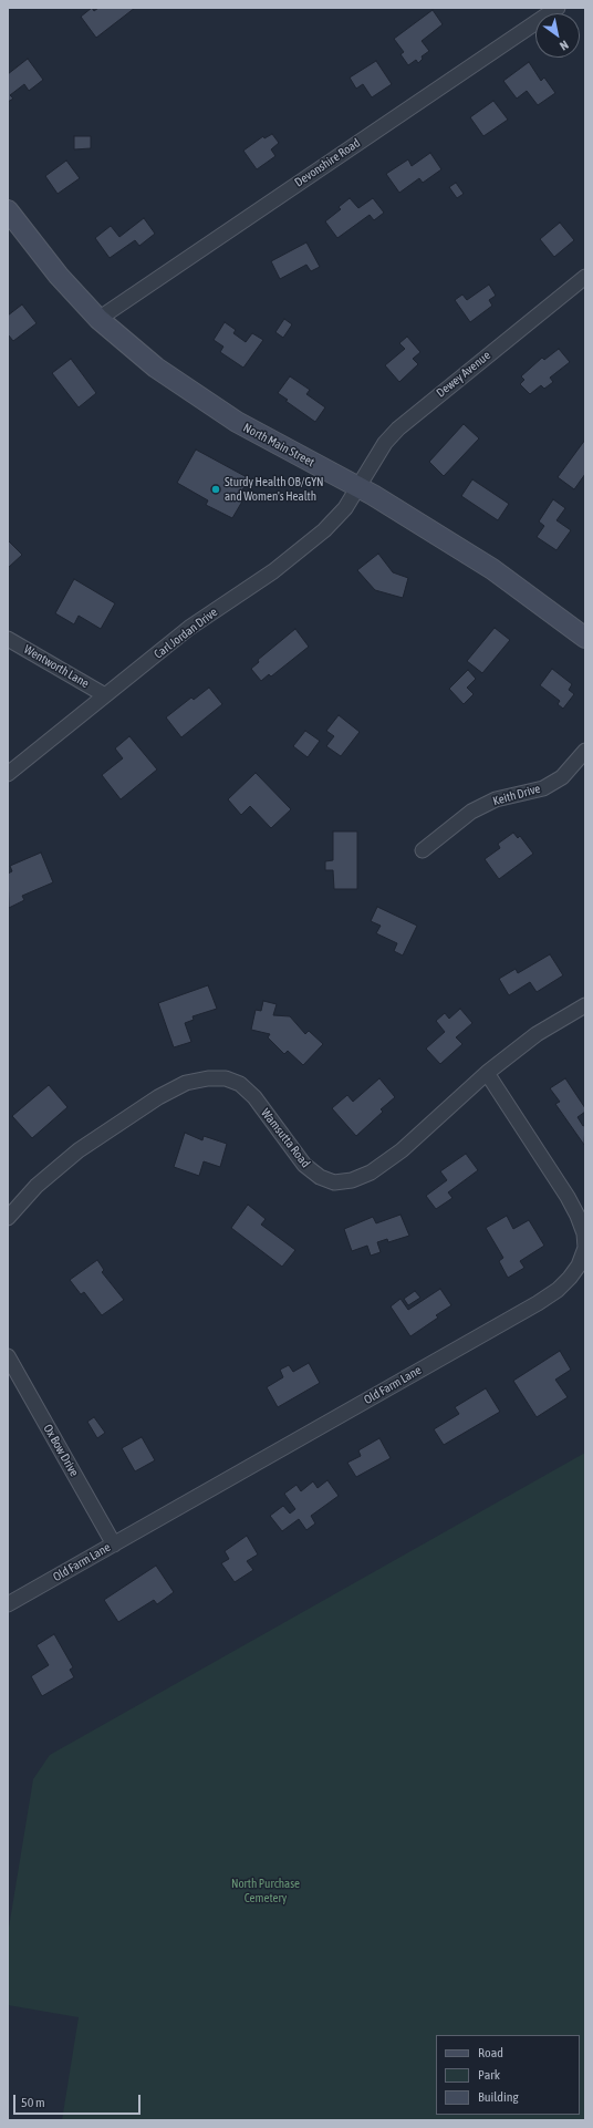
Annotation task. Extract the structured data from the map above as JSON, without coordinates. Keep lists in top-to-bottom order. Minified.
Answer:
{"streets":{"main road":["North Main Street"],"street":["Devonshire Road","Dewey Avenue","Carl Jordan Drive","Wentworth Lane","Keith Drive","Wamsutta Road","Old Farm Lane","Ox Bow Drive"]},"crossings":[["Devonshire Road","North Main Street"],["Dewey Avenue","North Main Street"],["Dewey Avenue","Carl Jordan Drive"],["North Main Street","Carl Jordan Drive"],["Carl Jordan Drive","Wentworth Lane"],["Wamsutta Road","Old Farm Lane"],["Old Farm Lane","Ox Bow Drive"]],"parks":["North Purchase Cemetery"],"places":["Sturdy Health OB/GYN and Women's Health"],"legend":["Road","Park","Building"],"scale_bar":"50 m","north":"bottom right"}
